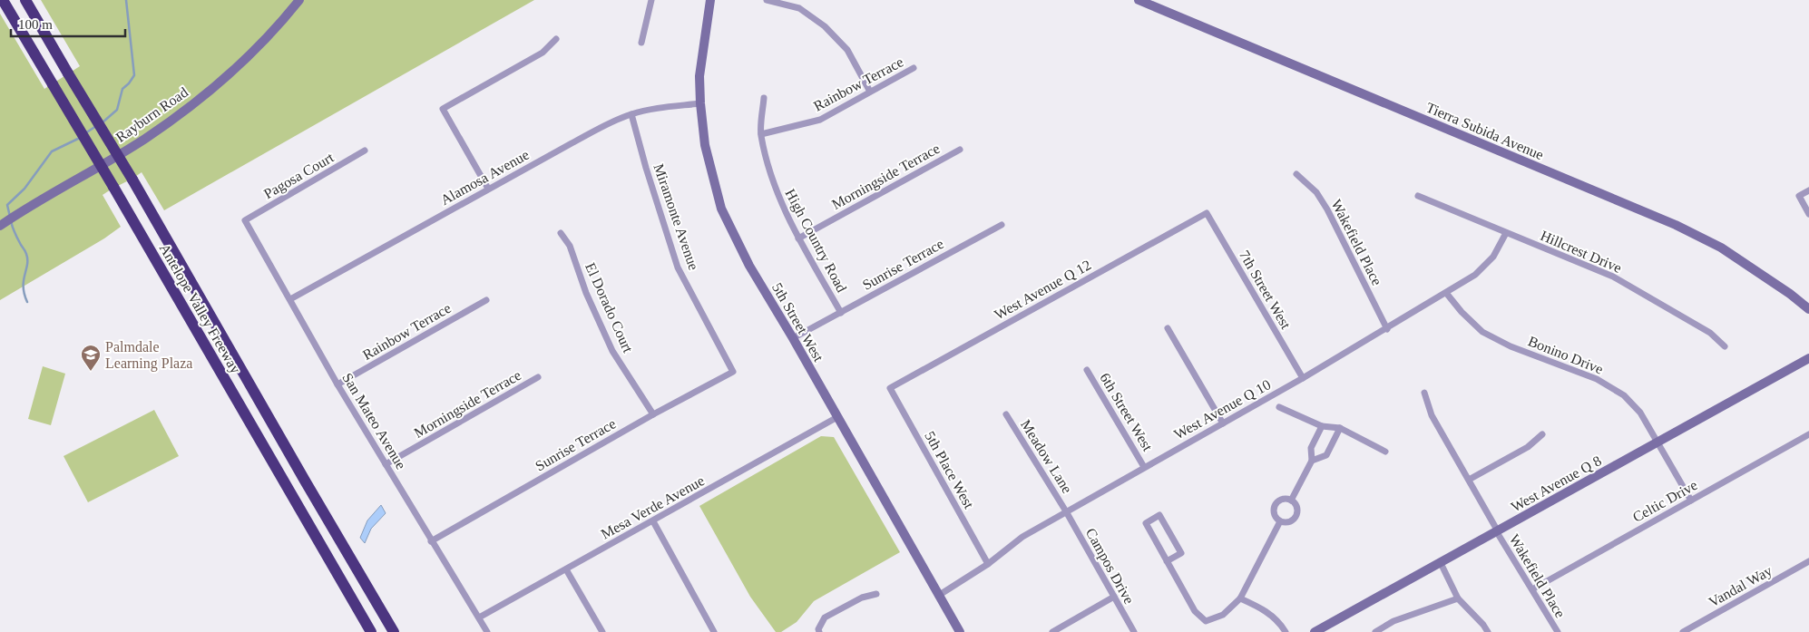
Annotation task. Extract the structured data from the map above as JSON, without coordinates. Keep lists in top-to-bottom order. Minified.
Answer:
{"streets":{"highway":["Antelope Valley Freeway"],"street":["Rainbow Terrace","Rayburn Road","Tierra Subida Avenue","Pagosa Court","Morningside Terrace","Alamosa Avenue","Miramonte Avenue","High Country Road","Wakefield Place","Hillcrest Drive","Sunrise Terrace","West Avenue Q 12","7th Street West","El Dorado Court","5th Street West","Bonino Drive","West Avenue Q 10","6th Street West","San Mateo Avenue","Meadow Lane","5th Place West","West Avenue Q 8","Celtic Drive","Mesa Verde Avenue","Campos Drive","Vandal Way"]},"crossings":[["Rainbow Terrace","High Country Road"],["Rainbow Terrace","San Mateo Avenue"],["Pagosa Court","San Mateo Avenue"],["Morningside Terrace","High Country Road"],["Morningside Terrace","San Mateo Avenue"],["Alamosa Avenue","Miramonte Avenue"],["Alamosa Avenue","5th Street West"],["Alamosa Avenue","San Mateo Avenue"],["Miramonte Avenue","Sunrise Terrace"],["High Country Road","Sunrise Terrace"],["Wakefield Place","West Avenue Q 10"],["Wakefield Place","West Avenue Q 8"],["Wakefield Place","Celtic Drive"],["Hillcrest Drive","West Avenue Q 10"],["Sunrise Terrace","El Dorado Court"],["Sunrise Terrace","5th Street West"],["Sunrise Terrace","San Mateo Avenue"],["West Avenue Q 12","7th Street West"],["West Avenue Q 12","5th Place West"],["7th Street West","West Avenue Q 10"],["5th Street West","West Avenue Q 10"],["5th Street West","Mesa Verde Avenue"],["Bonino Drive","West Avenue Q 10"],["Bonino Drive","West Avenue Q 8"],["Bonino Drive","Celtic Drive"],["West Avenue Q 10","6th Street West"],["West Avenue Q 10","Meadow Lane"],["West Avenue Q 10","5th Place West"],["West Avenue Q 10","Campos Drive"],["San Mateo Avenue","Mesa Verde Avenue"],["Meadow Lane","Campos Drive"]],"places":{"school or university":["Palmdale Learning Plaza"]},"scale_bar":"100 m"}
